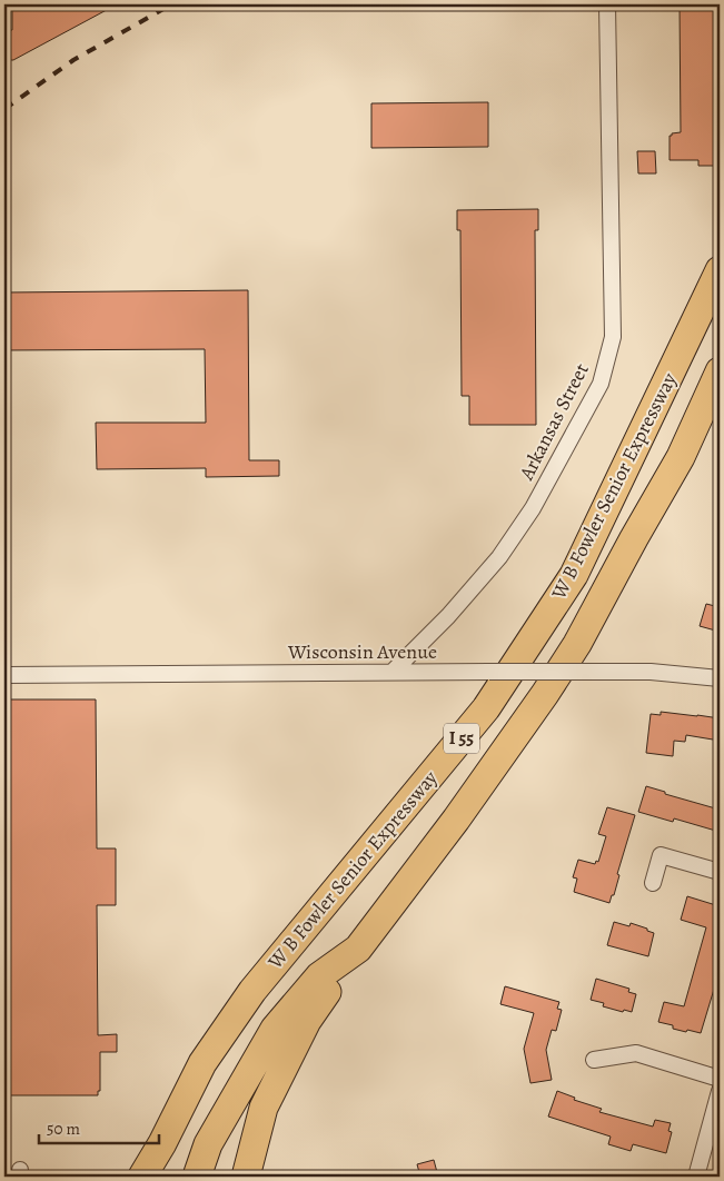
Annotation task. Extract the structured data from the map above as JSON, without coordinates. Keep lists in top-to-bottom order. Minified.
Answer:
{"streets":{"highway":["W B Fowler Senior Expressway","I 55"],"street":["Arkansas Street","Wisconsin Avenue"]},"crossings":[["Arkansas Street","Wisconsin Avenue"]],"scale_bar":"50 m"}
